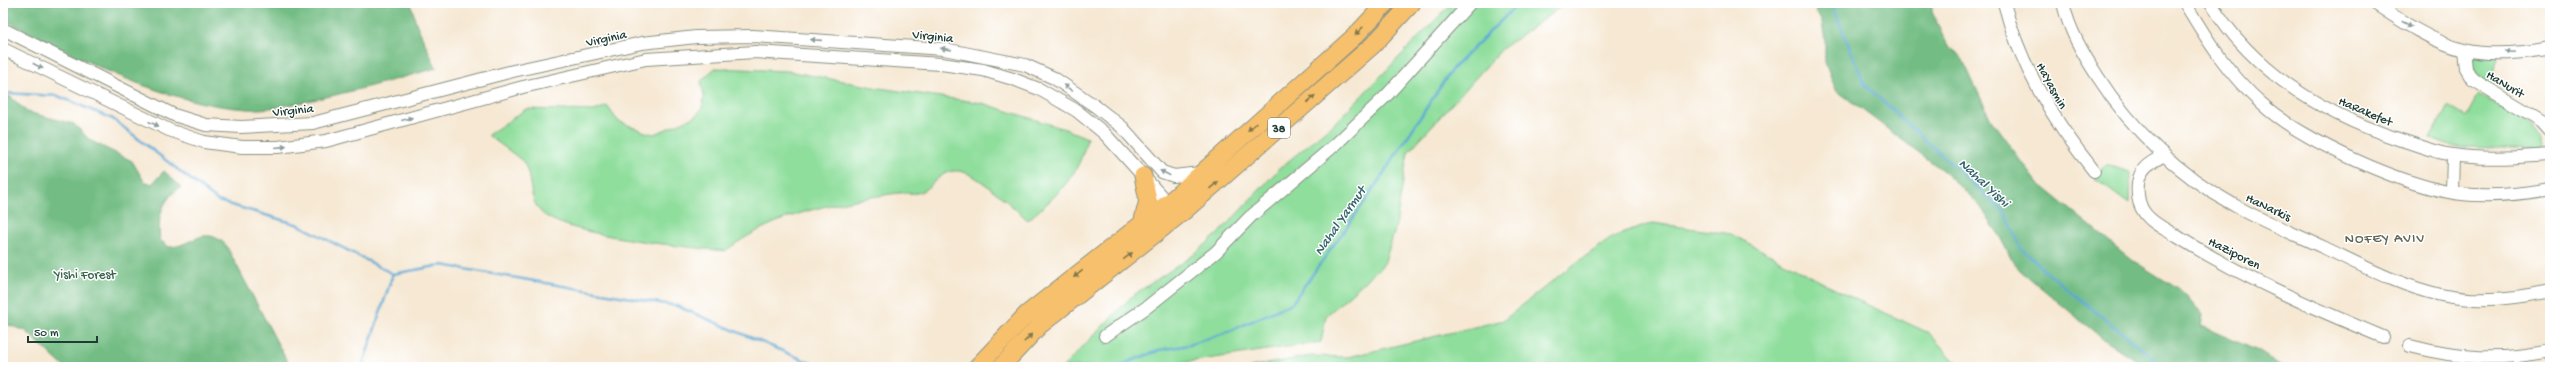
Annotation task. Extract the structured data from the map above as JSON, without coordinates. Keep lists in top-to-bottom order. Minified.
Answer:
{"streets":{"highway":["38"],"street":["Virginia","HaNurit","HaYasmin","HaRakefet","HaNarkis","HaZiporen"]},"crossings":[["Virginia","38"],["HaNarkis","HaZiporen"]],"districts":["NOFEY AVIV"],"water":["Nahal Yishi","Nahal Yarmut"],"parks":["Yishi Forest"],"scale_bar":"50 m"}
